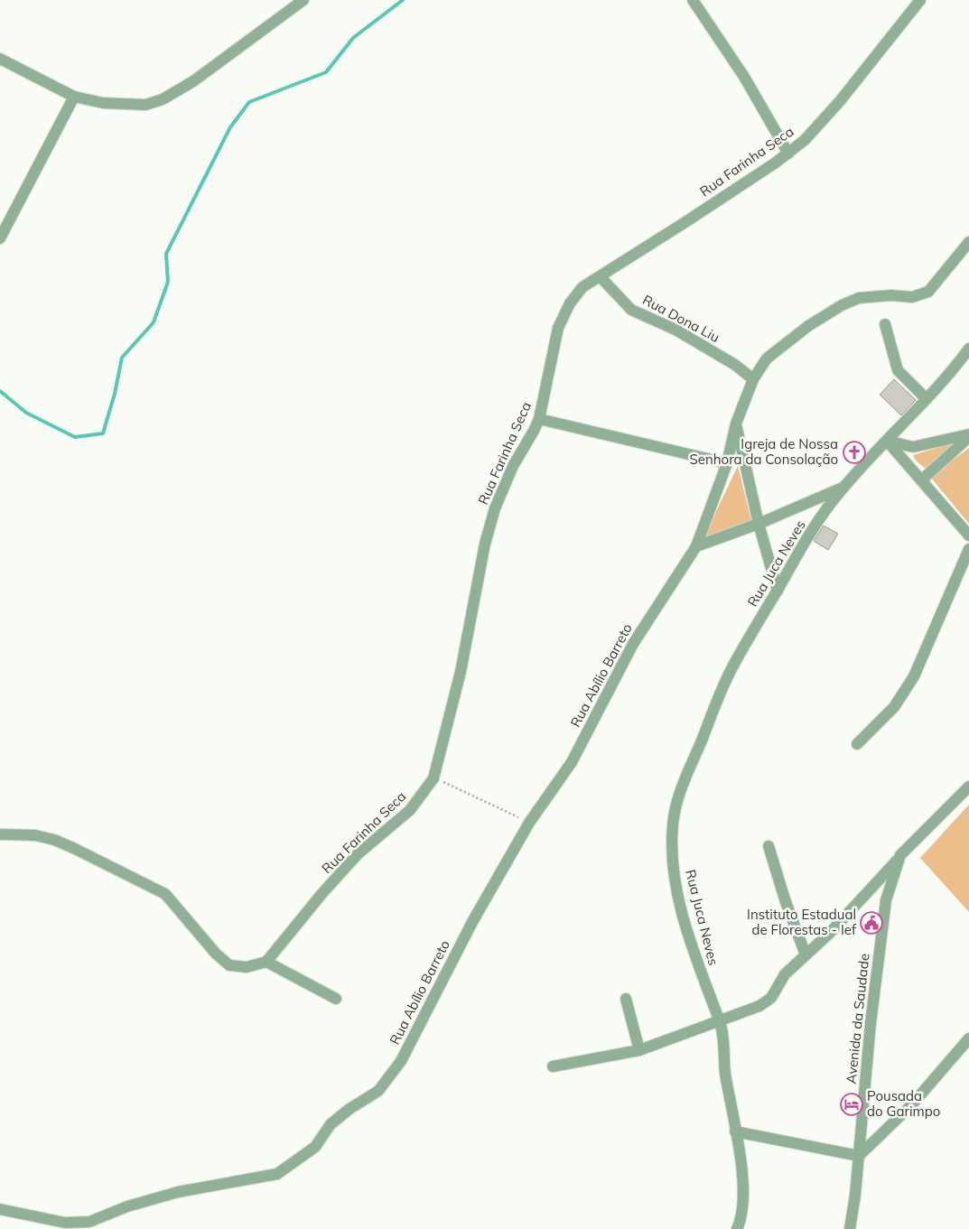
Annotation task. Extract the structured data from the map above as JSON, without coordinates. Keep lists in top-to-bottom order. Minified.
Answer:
{"streets":{"street":["Rua Farinha Seca","Rua Dona Liu","Rua Juca Neves","Rua Abílio Barreto","Avenida da Saudade"]},"crossings":[["Rua Farinha Seca","Rua Dona Liu"],["Rua Dona Liu","Rua Abílio Barreto"]],"places":{"church":["Igreja de Nossa Senhora da Consolação"],"public building":["Instituto Estadual de Florestas - Ief"],"hotel":["Pousada do Garimpo"]}}
